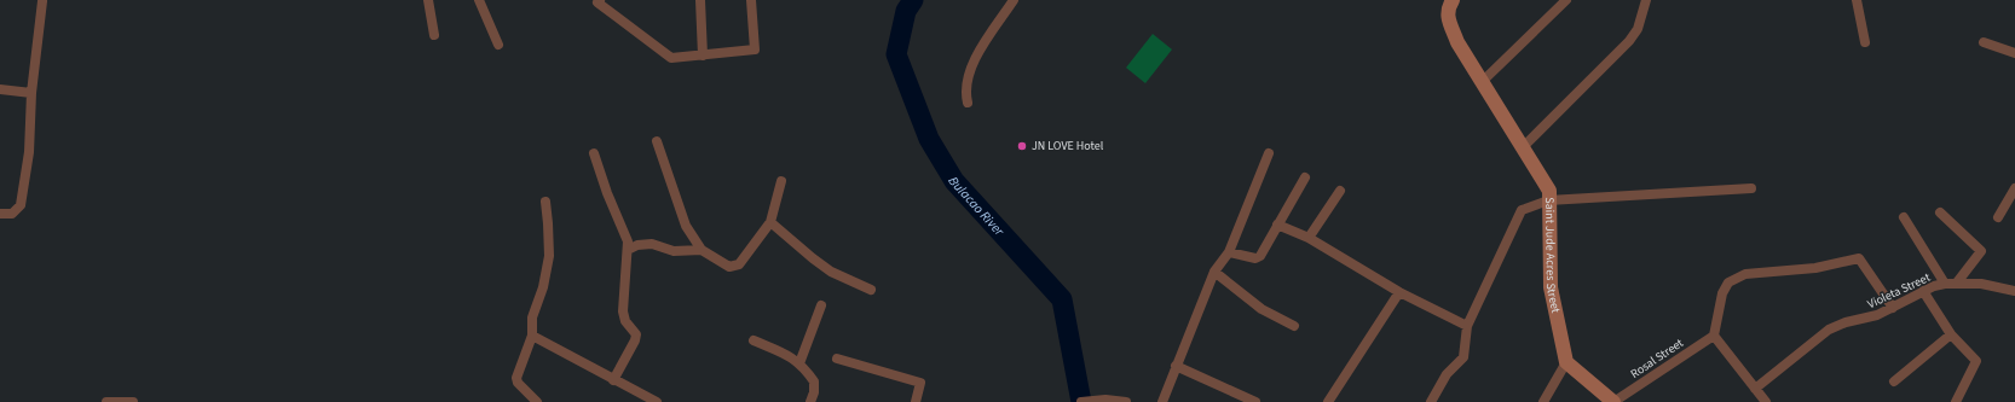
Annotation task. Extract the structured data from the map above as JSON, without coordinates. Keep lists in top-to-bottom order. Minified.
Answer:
{"streets":{"street":["Saint Jude Acres Street","Violeta Street","Rosal Street"]},"water":["Bulacao River"],"places":["JN LOVE Hotel"]}
